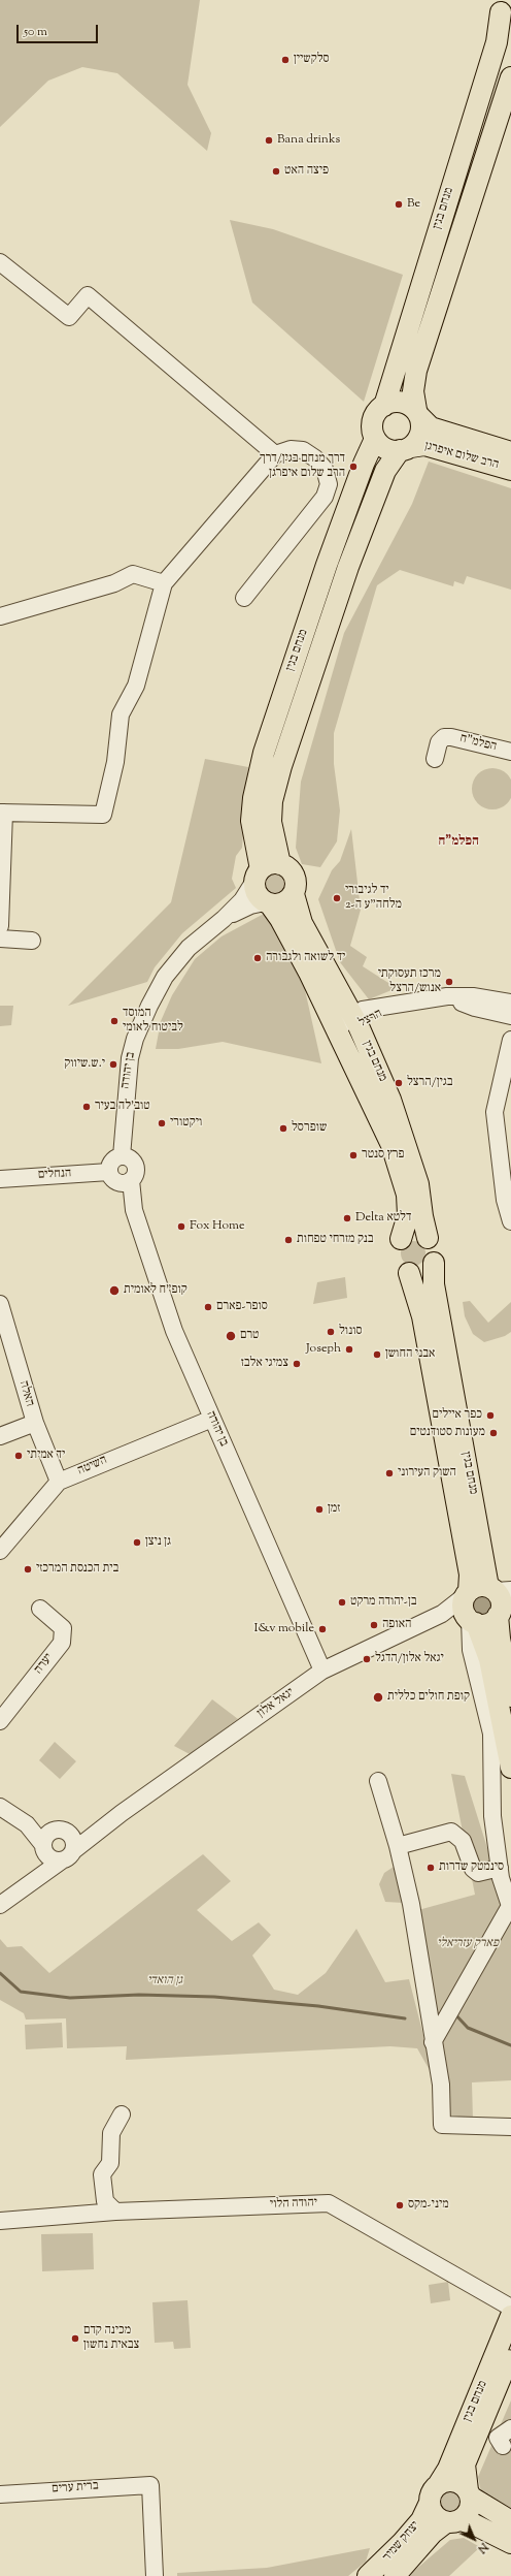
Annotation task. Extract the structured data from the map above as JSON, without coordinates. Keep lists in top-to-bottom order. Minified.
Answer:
{"streets":{"main road":["מנחם בגין","הרב שלום איפרגן","יצחק שמיר"],"street":["הפלמ\"ח","הרצל","בן יהודה","הנחלים","האלה","השיטה","יערה","יגאל אלון","יהודה הלוי","ברית ערים"]},"crossings":[["מנחם בגין","הרב שלום איפרגן"],["מנחם בגין","הרצל"],["מנחם בגין","בן יהודה"],["מנחם בגין","יגאל אלון"],["מנחם בגין","יצחק שמיר"],["בן יהודה","הנחלים"],["בן יהודה","השיטה"],["בן יהודה","יגאל אלון"],["האלה","השיטה"]],"districts":["הפלמ\"ח"],"parks":["פארק עזריאלי","גן הואדי"],"places":["סלקשיין","Bana drinks","פיצה האט","Be","דרך מנחם בגין/דרך הרב שלום איפרגן","יד לגיבורי מלחה\"ע ה-2","יד לשואה ולגבורה","מרכז תעסוקתי אנוש/הרצל","המוסד לביטוח לאומי","י.ש.שיווק","בגין/הרצל","טוב'לה בעיר","ויקטורי","שופרסל","פרץ סנטר","Delta דלטא","Fox Home","בנק מזרחי טפחות","קופ\"ח לאומית","סופר-פארם","סונול","טרם","Joseph","אבני החושן","צמיגי אלבז","כפר איילים","מעונות סטודנטים","יד אמיתי","השוק העירוני","זמן","גן ניצן","בית הכנסת המרכזי","בן-יהודה מרקט","האופה","I&v mobile","יגאל אלון/הדגל","קופת חולים כללית","סינמטק שדרות","מיני-מקס","מכינה קדם צבאית נחשון"],"scale_bar":"50 m","north":"bottom right"}
